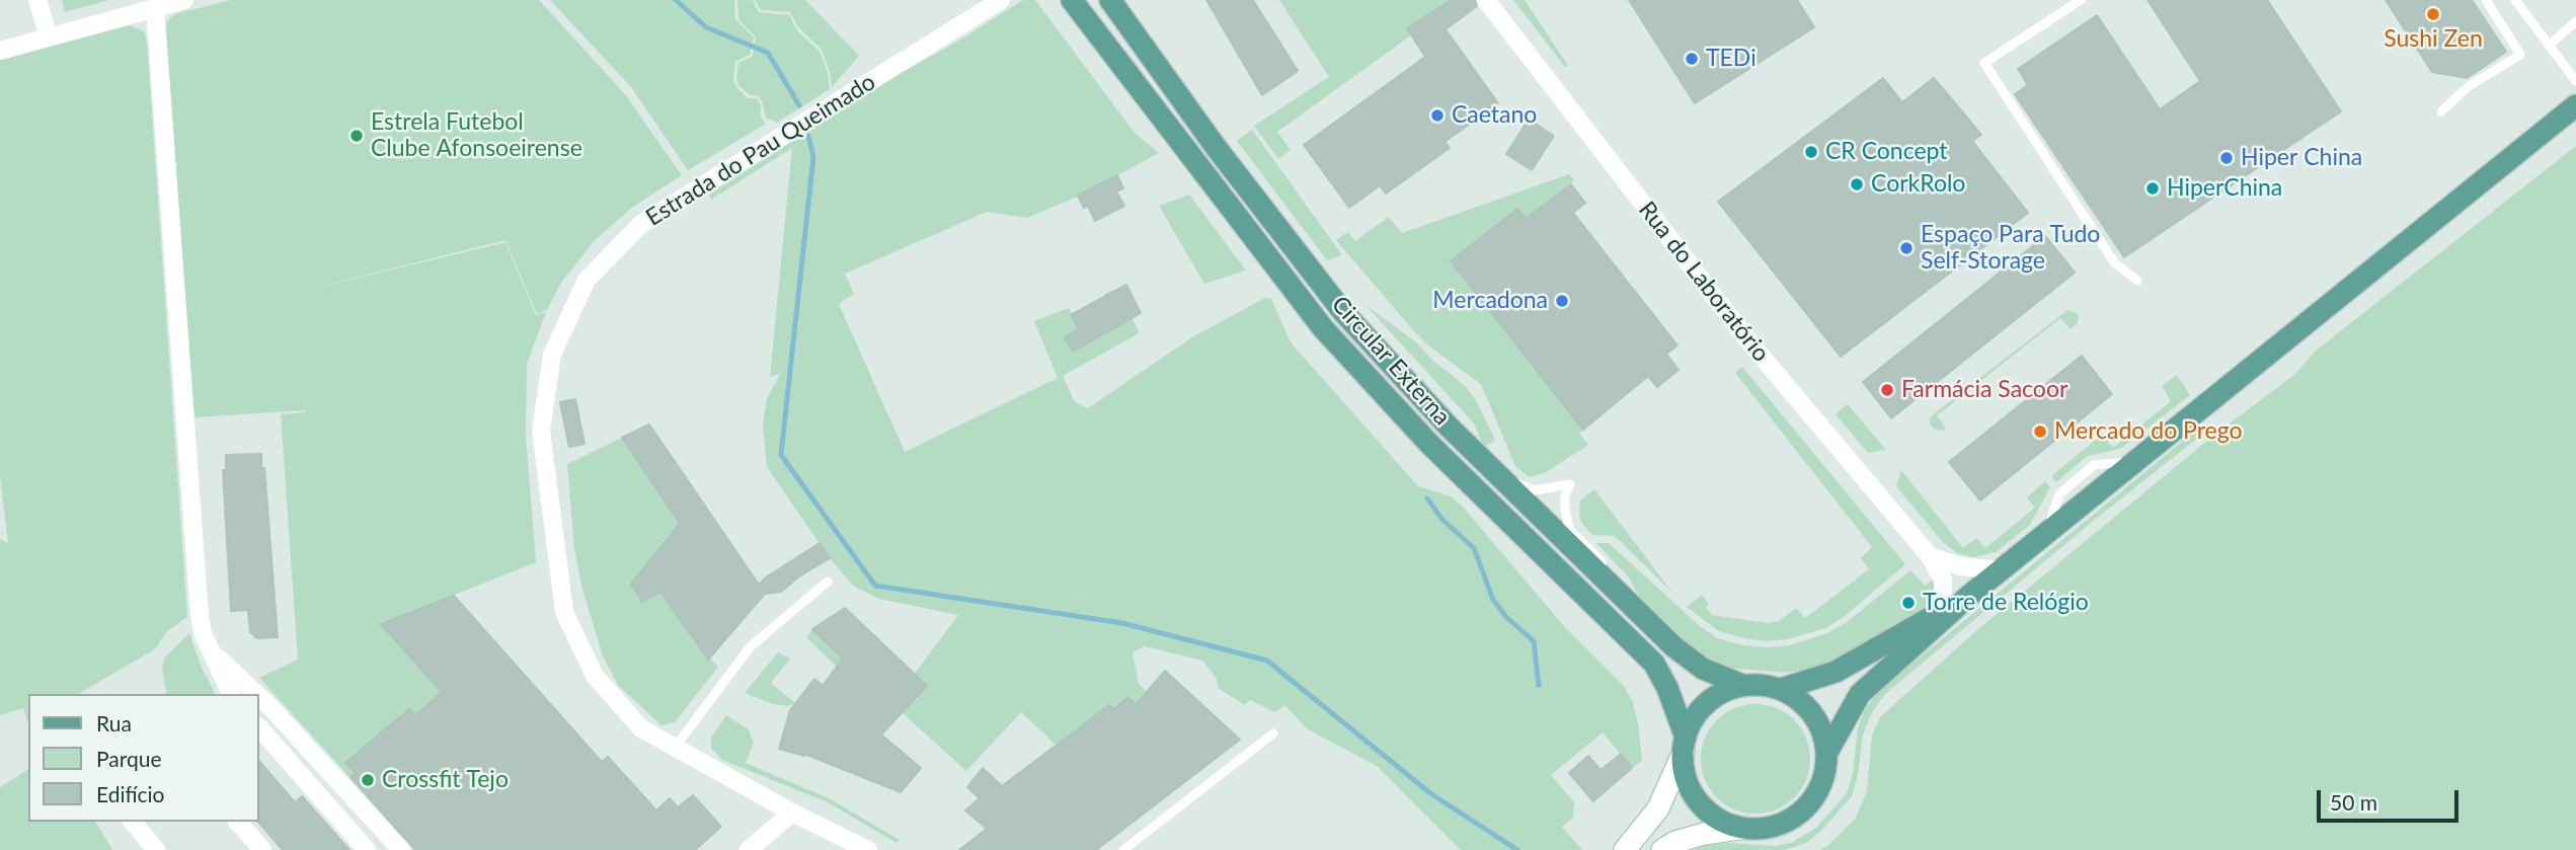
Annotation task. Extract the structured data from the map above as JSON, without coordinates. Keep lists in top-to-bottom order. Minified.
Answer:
{"streets":{"main road":["Circular Externa"],"street":["Estrada do Pau Queimado","Rua do Laboratório"]},"places":["Sushi Zen","TEDi","Caetano","Estrela Futebol Clube Afonsoeirense","CR Concept","Hiper China","CorkRolo","HiperChina","Espaço Para Tudo Self-Storage","Mercadona","Farmácia Sacoor","Mercado do Prego","Torre de Relógio","Crossfit Tejo"],"legend":["Rua","Parque","Edifício"],"scale_bar":"50 m"}
